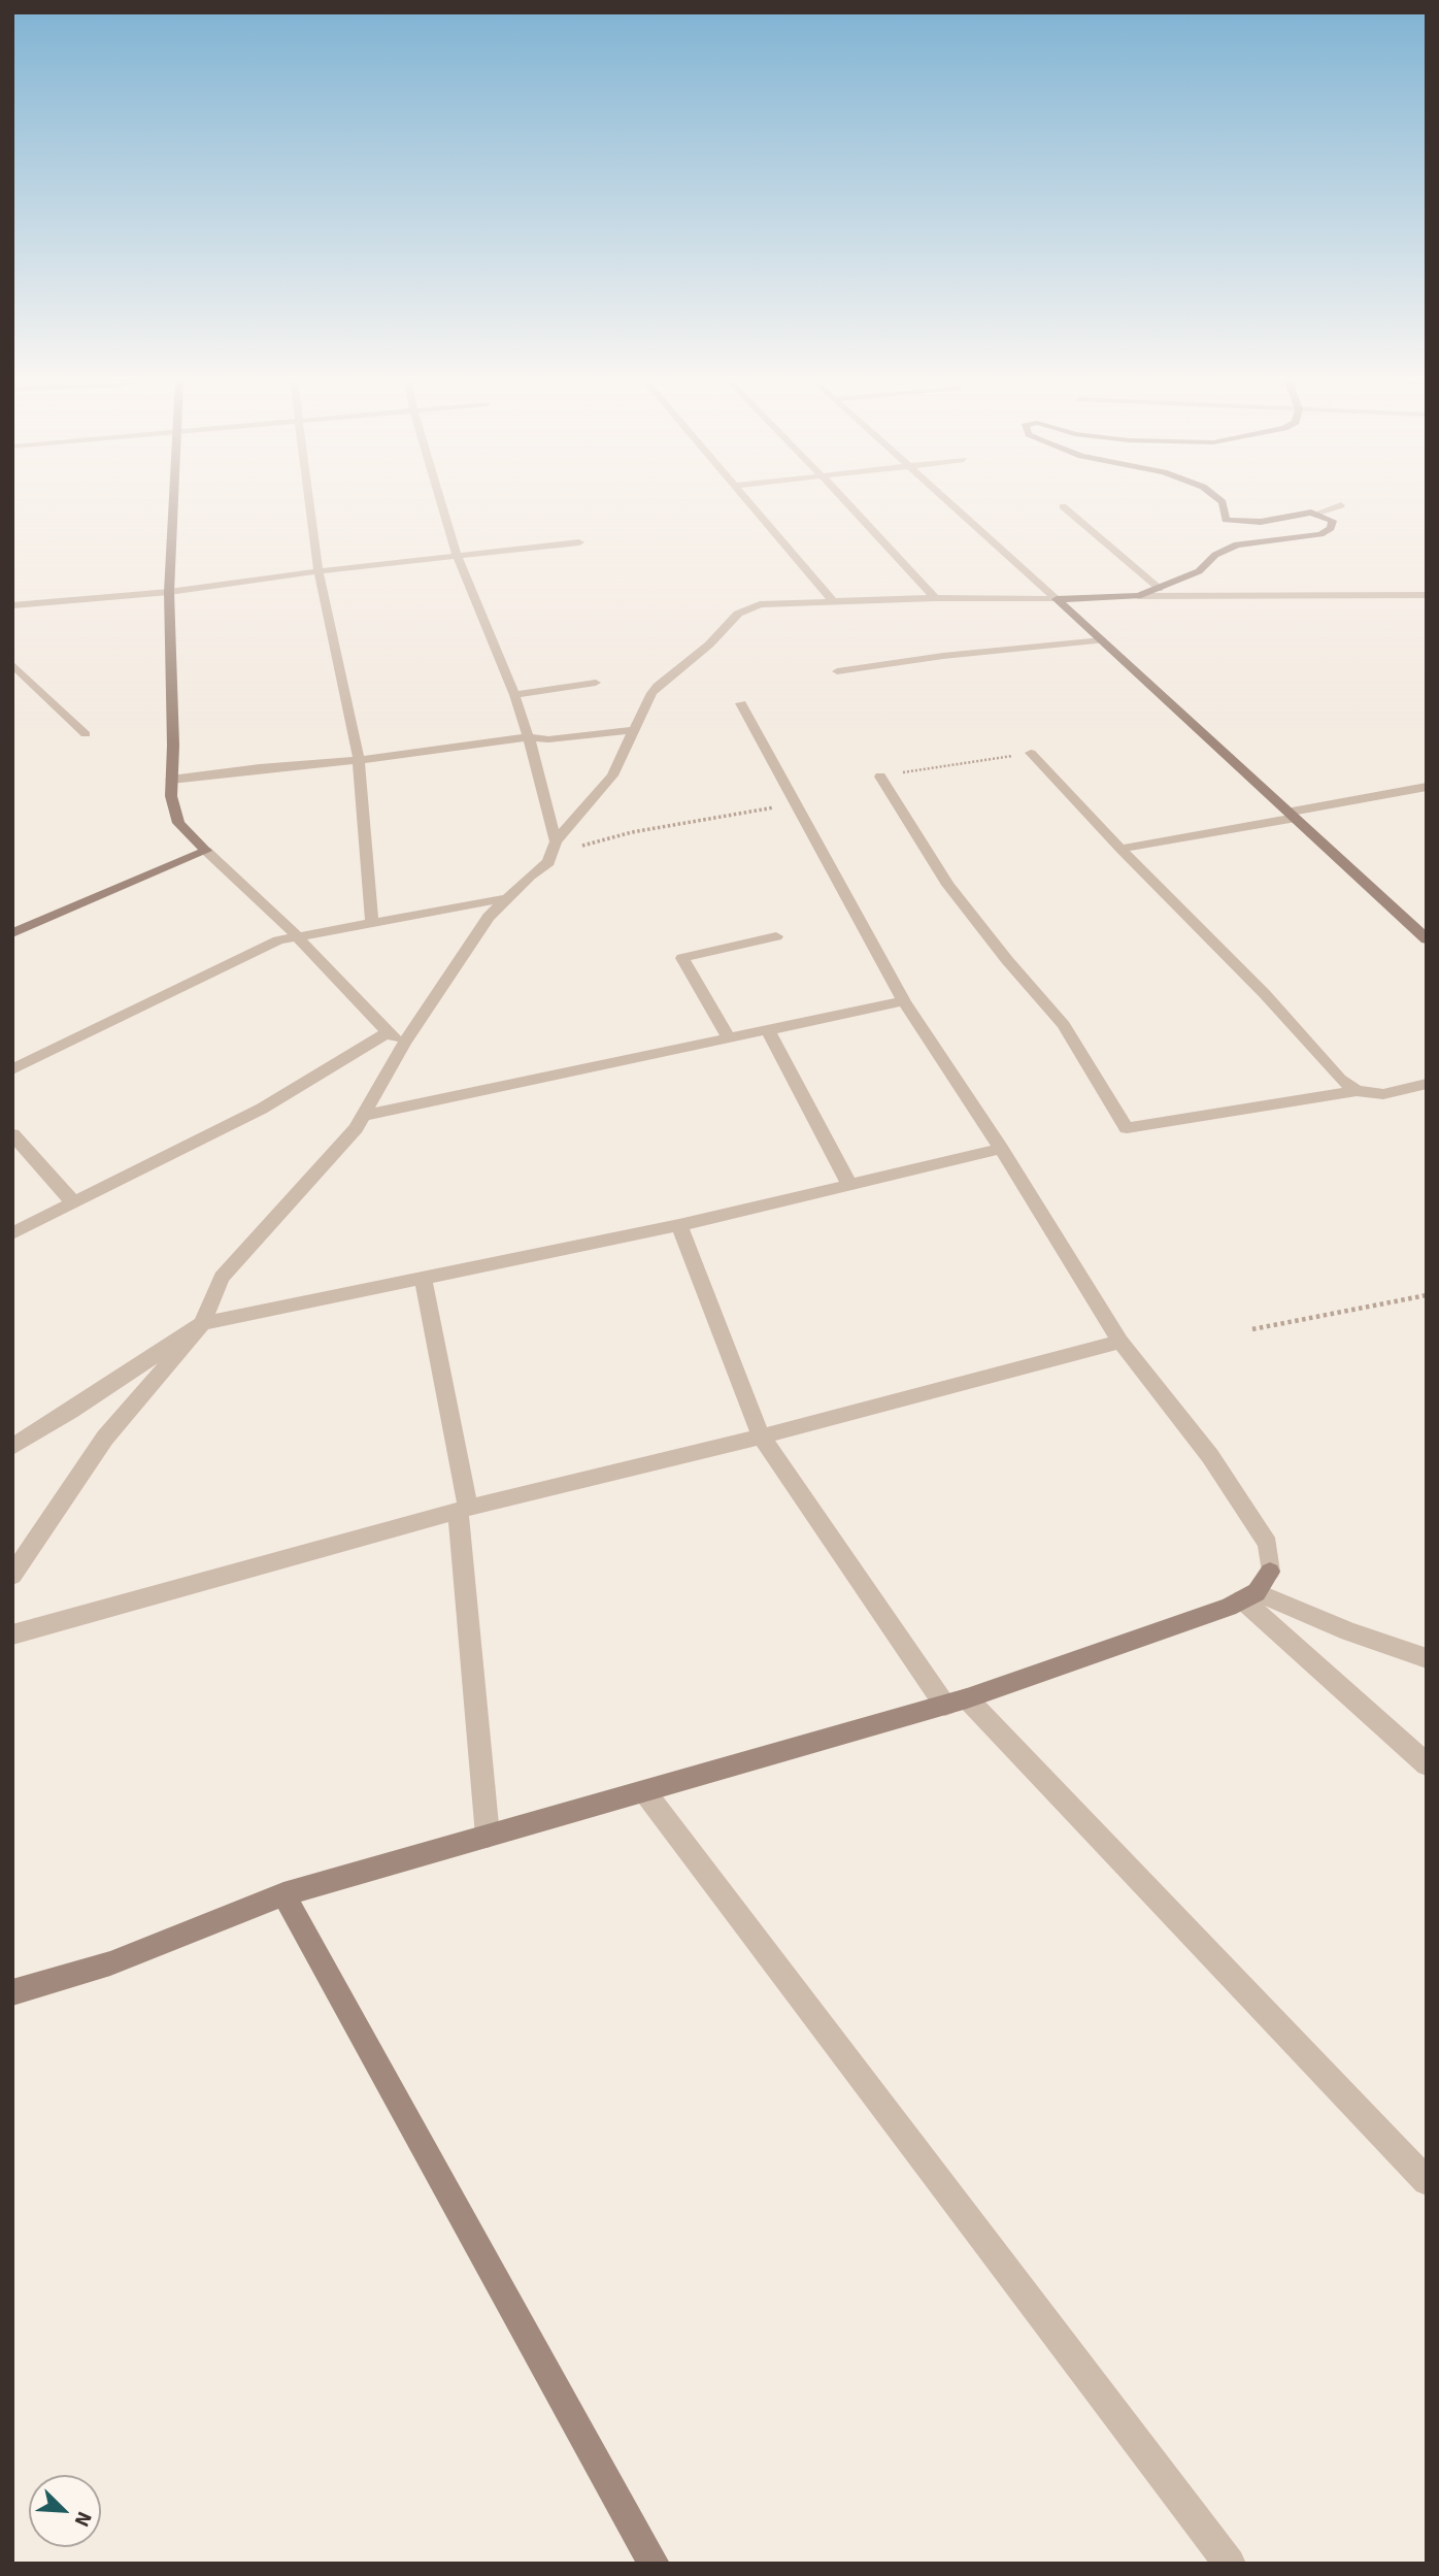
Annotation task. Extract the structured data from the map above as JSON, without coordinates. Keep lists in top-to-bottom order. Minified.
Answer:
{"north":"bottom right"}
